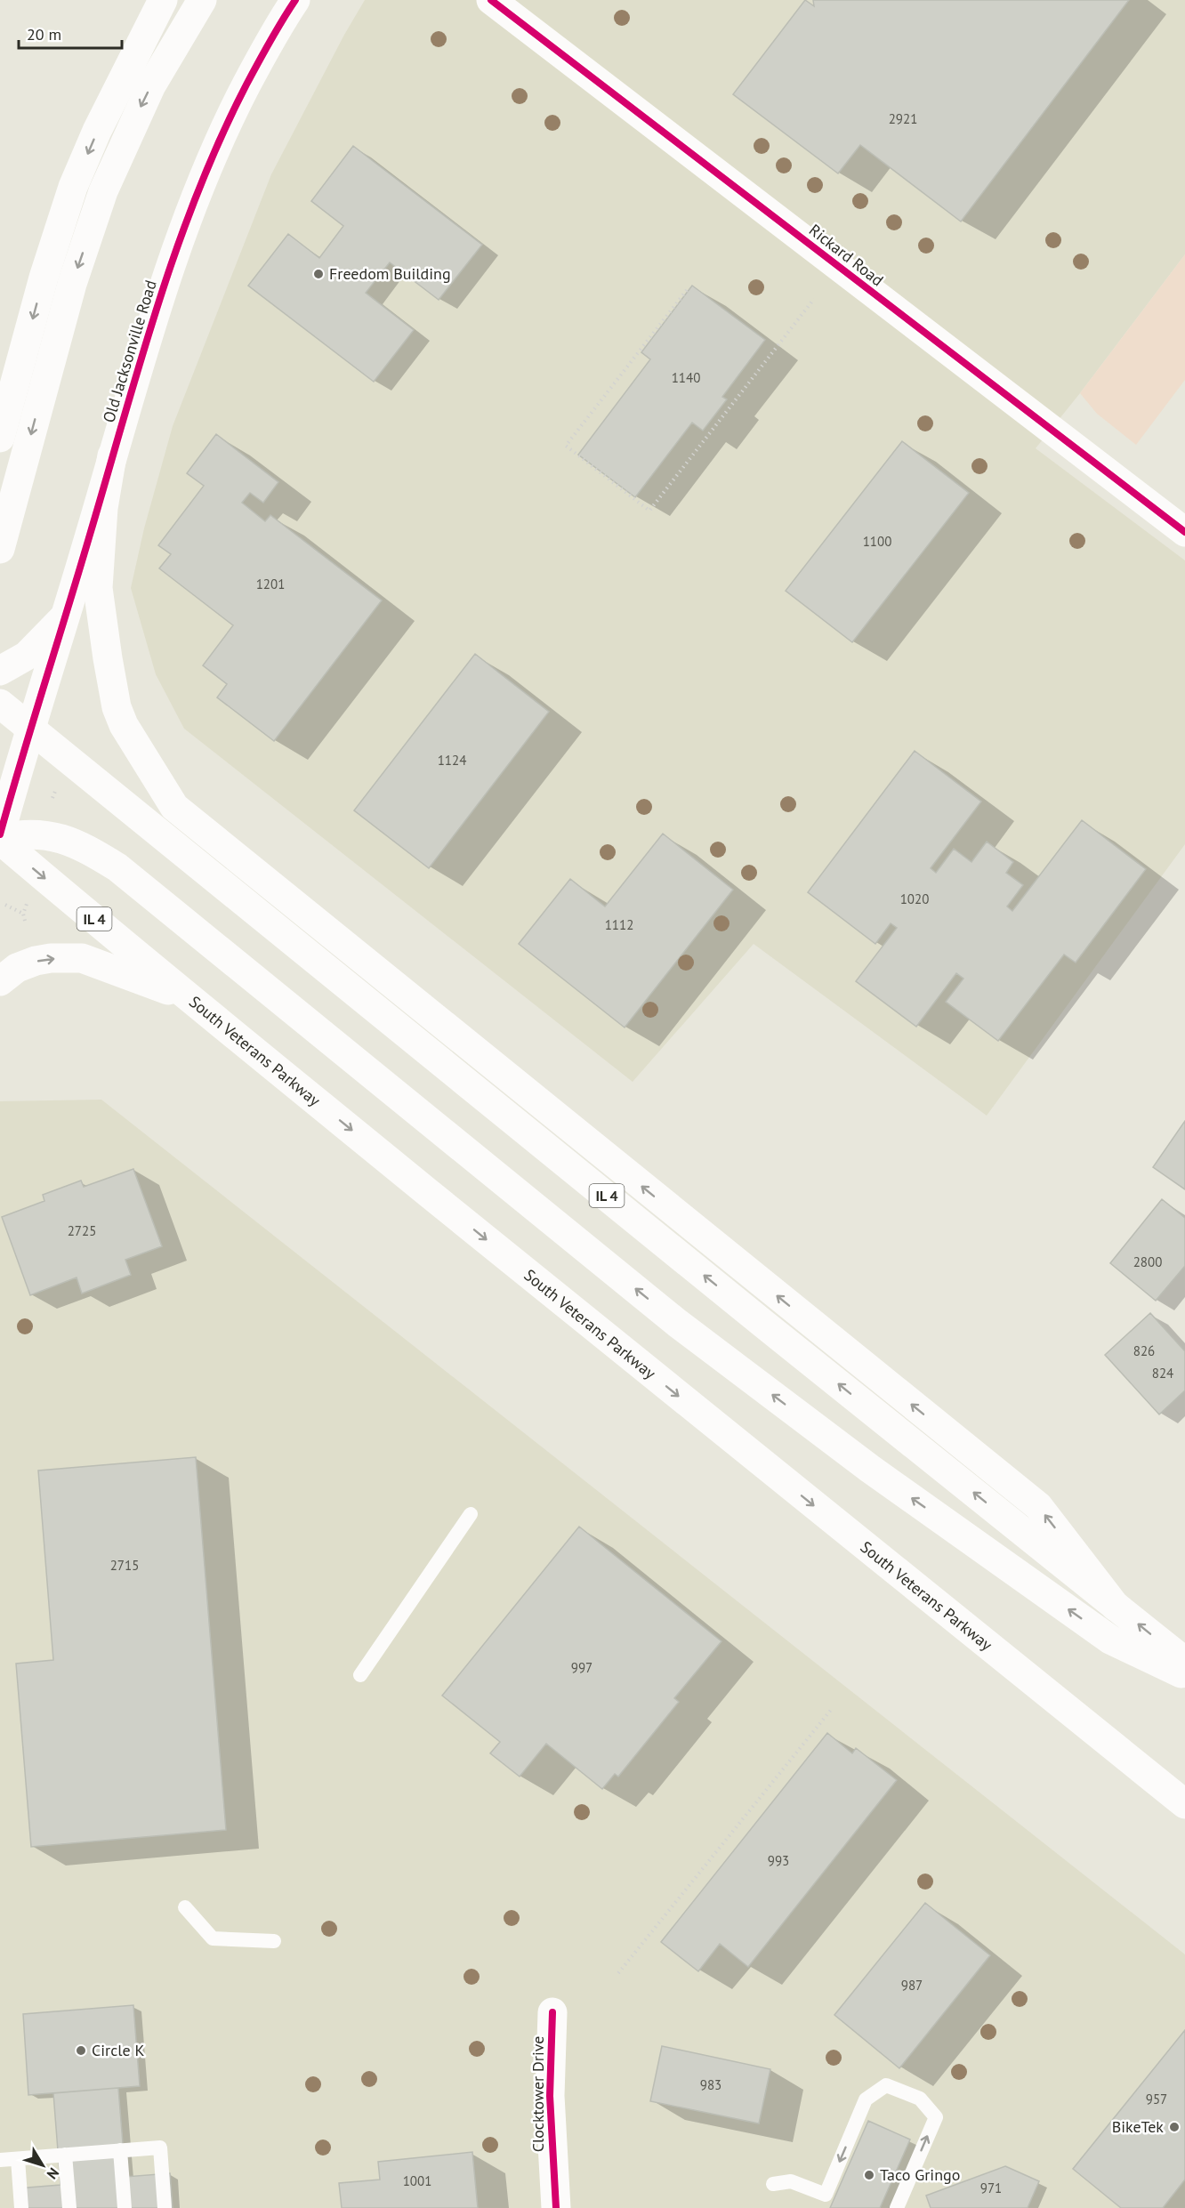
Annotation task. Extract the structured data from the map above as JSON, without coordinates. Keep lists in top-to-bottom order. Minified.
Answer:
{"streets":{"main road":["Rickard Road","Old Jacksonville Road","IL 4","South Veterans Parkway","Clocktower Drive"]},"crossings":[["Old Jacksonville Road","IL 4"]],"places":["Freedom Building","Circle K","BikeTek","Taco Gringo"],"house_numbers":["2921","1140","1100","1201","1124","1020","1112","2725","2800","826","824","2715","997","993","987","983","957","1001","971"],"scale_bar":"20 m","north":"bottom right"}
